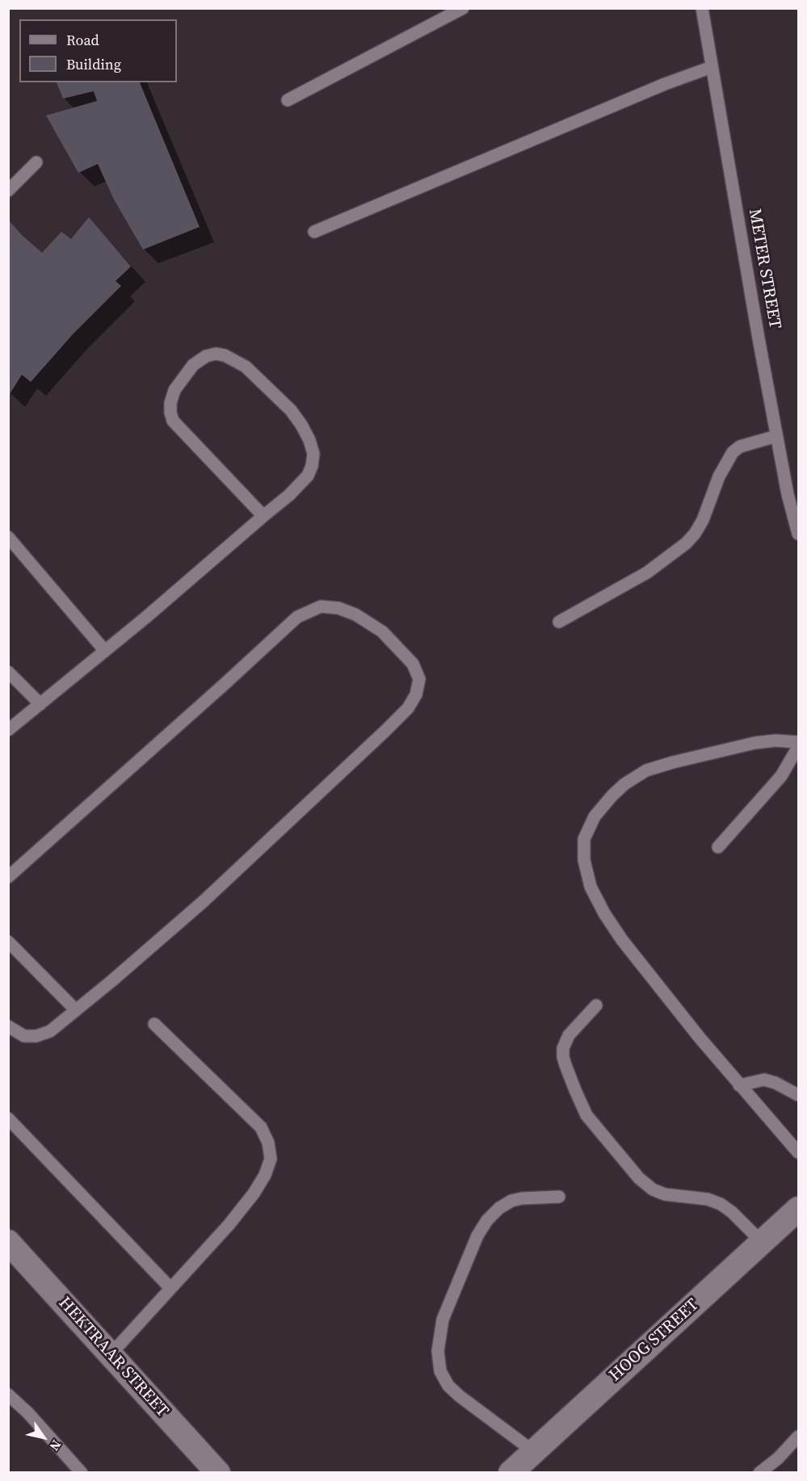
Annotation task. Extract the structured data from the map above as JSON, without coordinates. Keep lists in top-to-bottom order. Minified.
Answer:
{"streets":{"street":["HOOG STREET","HEKTRAAR STREET"],"lane":["METER STREET"]},"legend":["Road","Building"],"north":"bottom right"}
